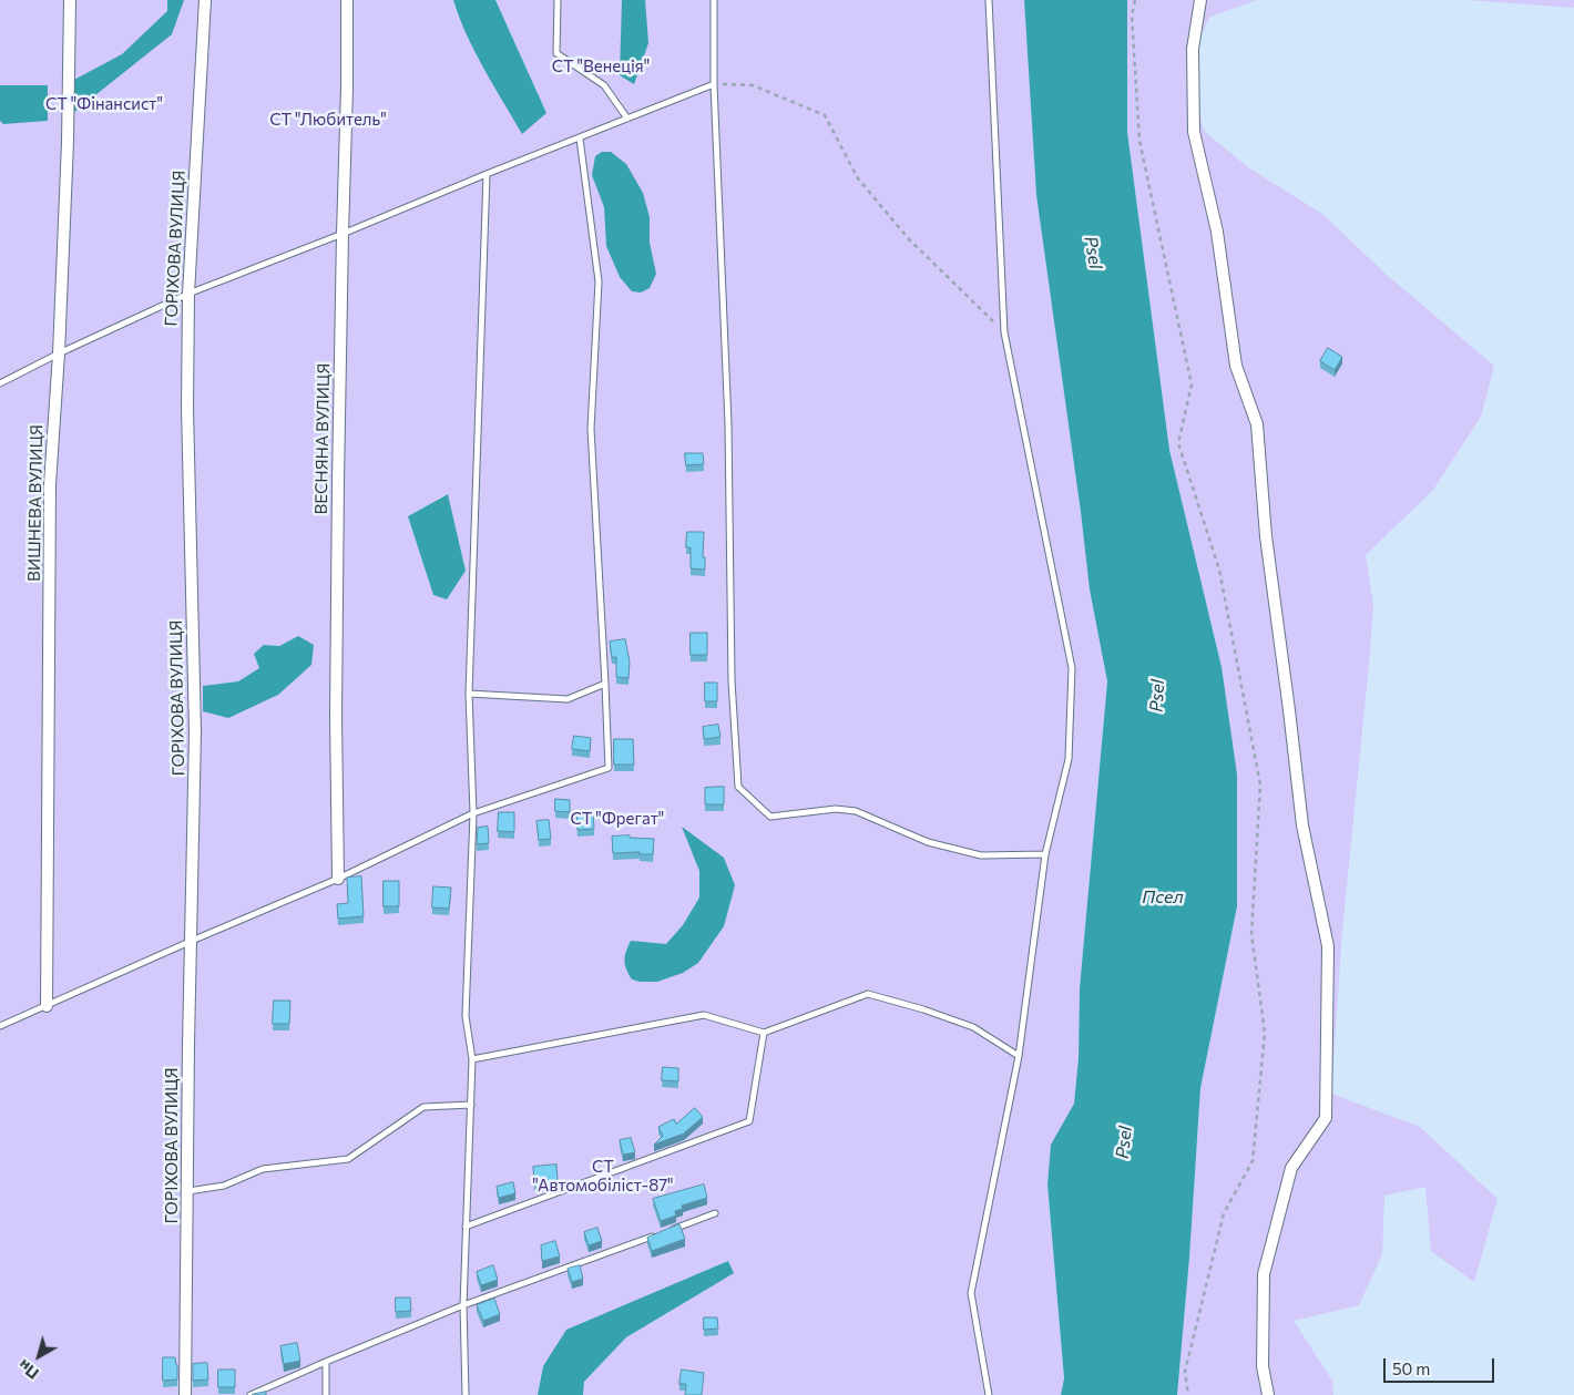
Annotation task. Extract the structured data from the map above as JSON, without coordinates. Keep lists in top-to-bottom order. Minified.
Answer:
{"streets":{"street":["ГОРІХОВА ВУЛИЦЯ","ВЕСНЯНА ВУЛИЦЯ","ВИШНЕВА ВУЛИЦЯ"]},"water":["Psel","Псел"],"parks":["СТ \"Венеція\"","СТ \"Фiнансист\"","СТ \"Любитель\"","СТ \"Фрегат\"","СТ \"Автомобiлiст-87\""],"scale_bar":"50 m","north":"bottom left"}
